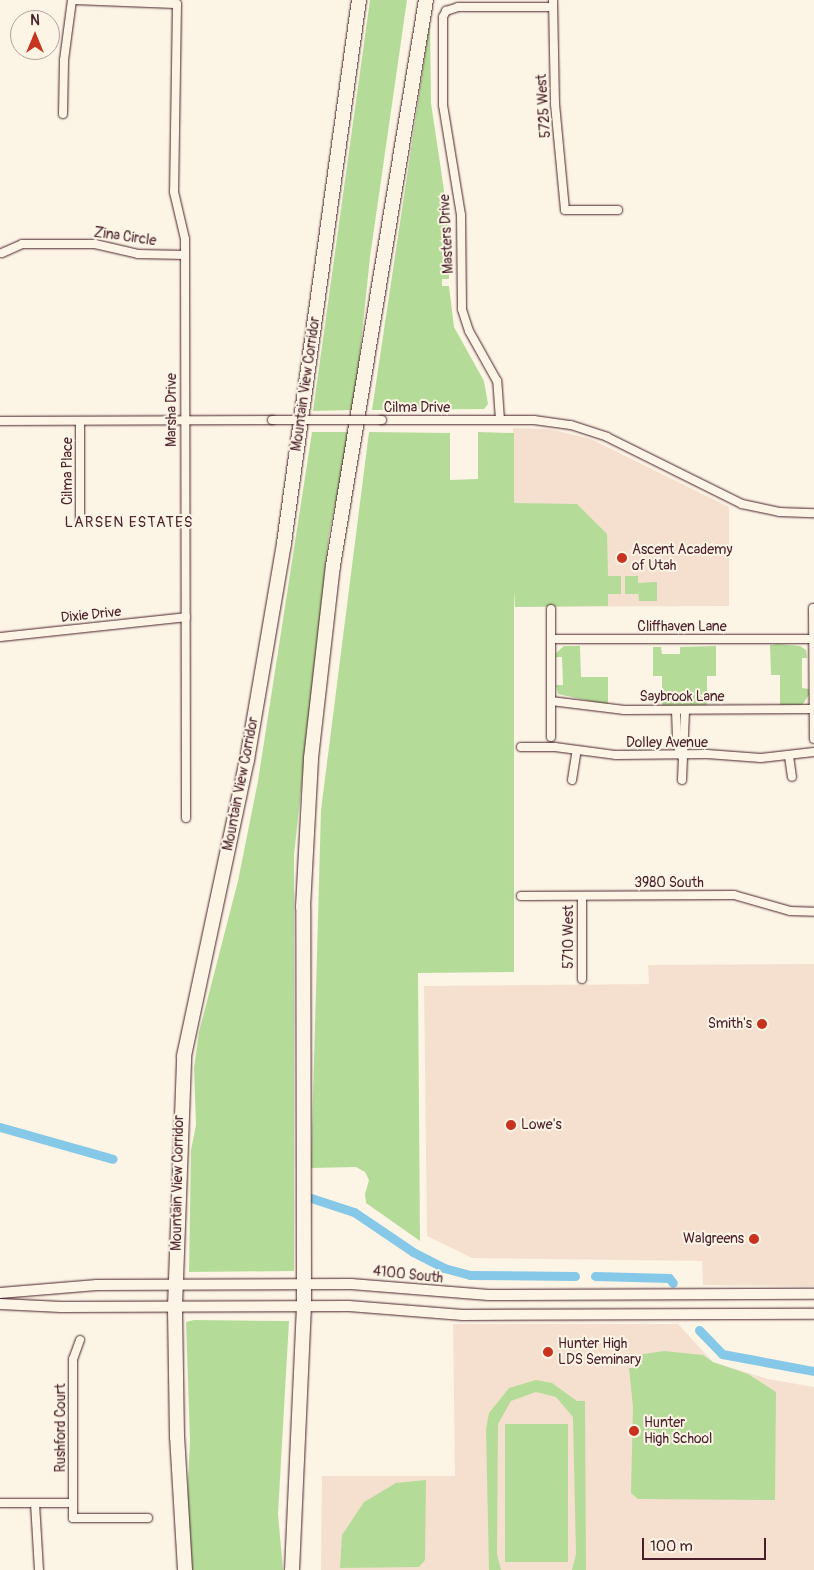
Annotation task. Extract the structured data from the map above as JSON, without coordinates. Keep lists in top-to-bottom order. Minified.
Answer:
{"streets":{"highway":["Mountain View Corridor"],"main road":["4100 South"],"street":["5725 West","Masters Drive","Zina Circle","Cilma Drive","Marsha Drive","Cilma Place","Dixie Drive","Cliffhaven Lane","Saybrook Lane","Dolley Avenue","3980 South","5710 West","Rushford Court"]},"crossings":[["5725 West","Masters Drive"],["Masters Drive","Cilma Drive"],["Zina Circle","Marsha Drive"],["Mountain View Corridor","4100 South"],["Cilma Drive","Marsha Drive"],["Cilma Drive","Cilma Place"],["Marsha Drive","Dixie Drive"],["3980 South","5710 West"]],"districts":["LARSEN ESTATES"],"places":["Ascent Academy of Utah","Smith's","Lowe's","Walgreens","Hunter High LDS Seminary","Hunter High School"],"scale_bar":"100 m","north":"top"}
